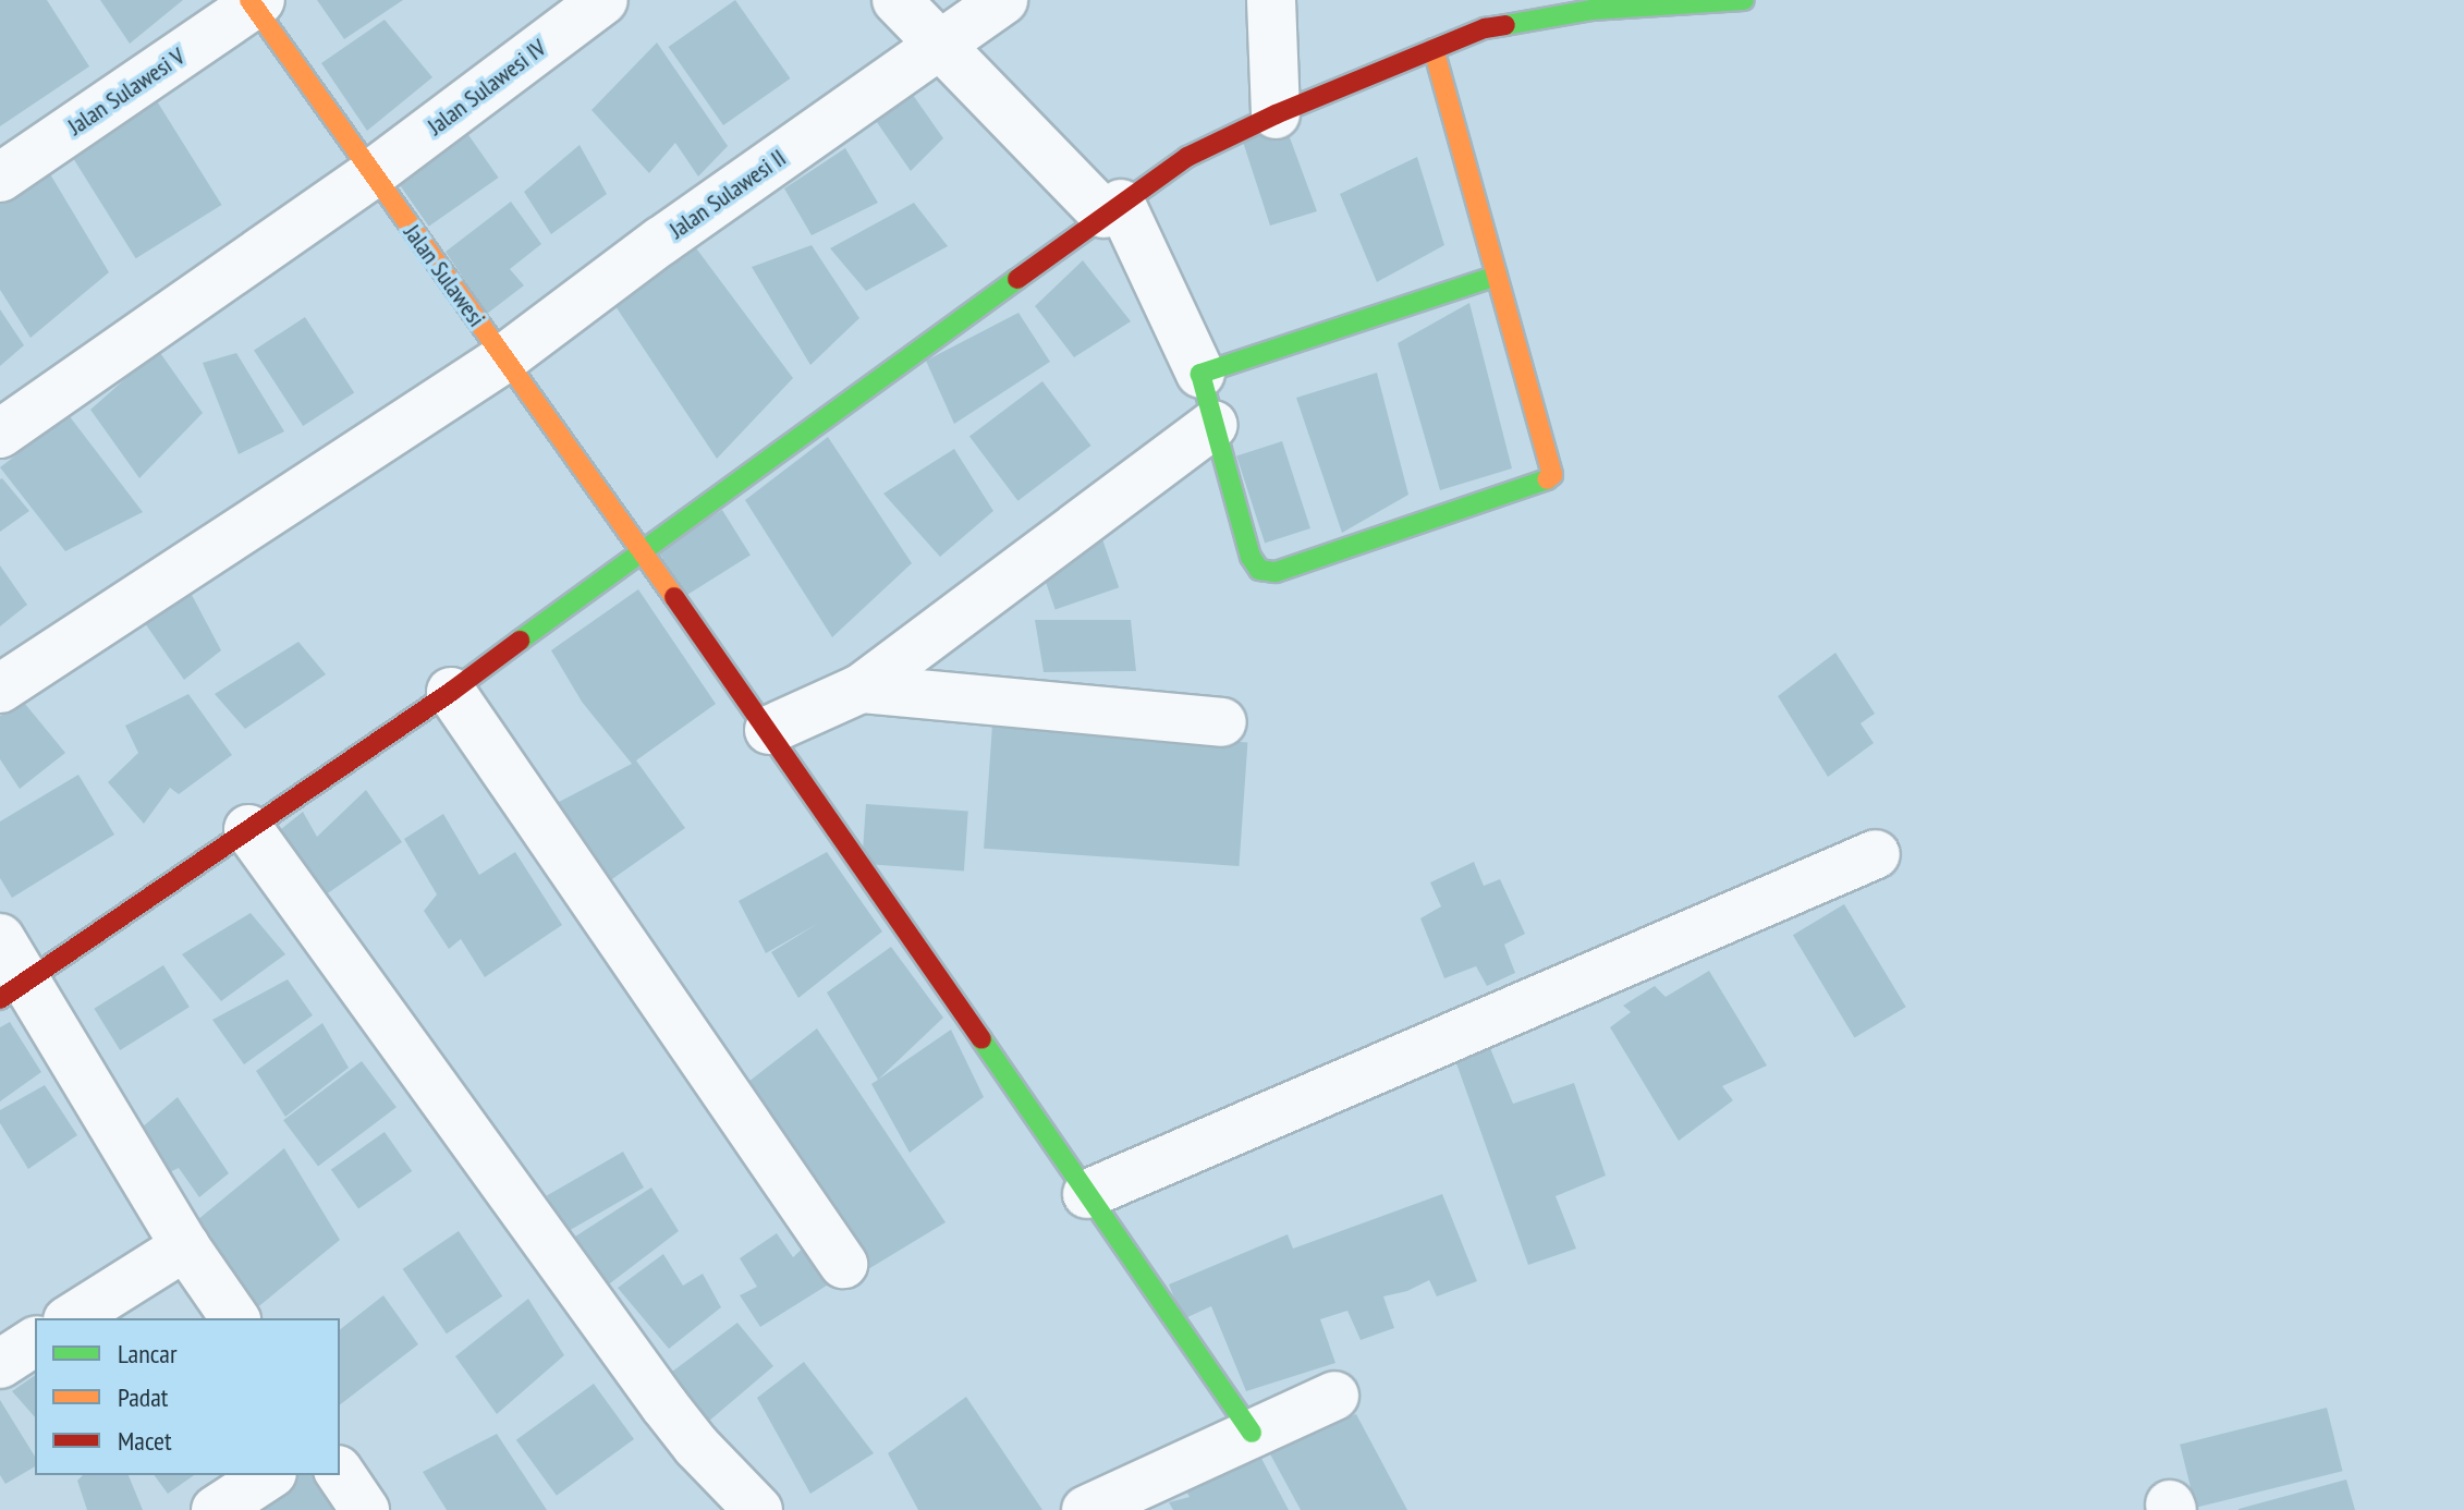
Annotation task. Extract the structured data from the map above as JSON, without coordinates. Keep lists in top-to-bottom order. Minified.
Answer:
{"streets":{"street":["Jalan Sulawesi IV","Jalan Sulawesi V","Jalan Sulawesi II","Jalan Sulawesi"]},"crossings":[["Jalan Sulawesi IV","Jalan Sulawesi"],["Jalan Sulawesi V","Jalan Sulawesi"],["Jalan Sulawesi II","Jalan Sulawesi"]],"legend":["Lancar","Padat","Macet"]}
